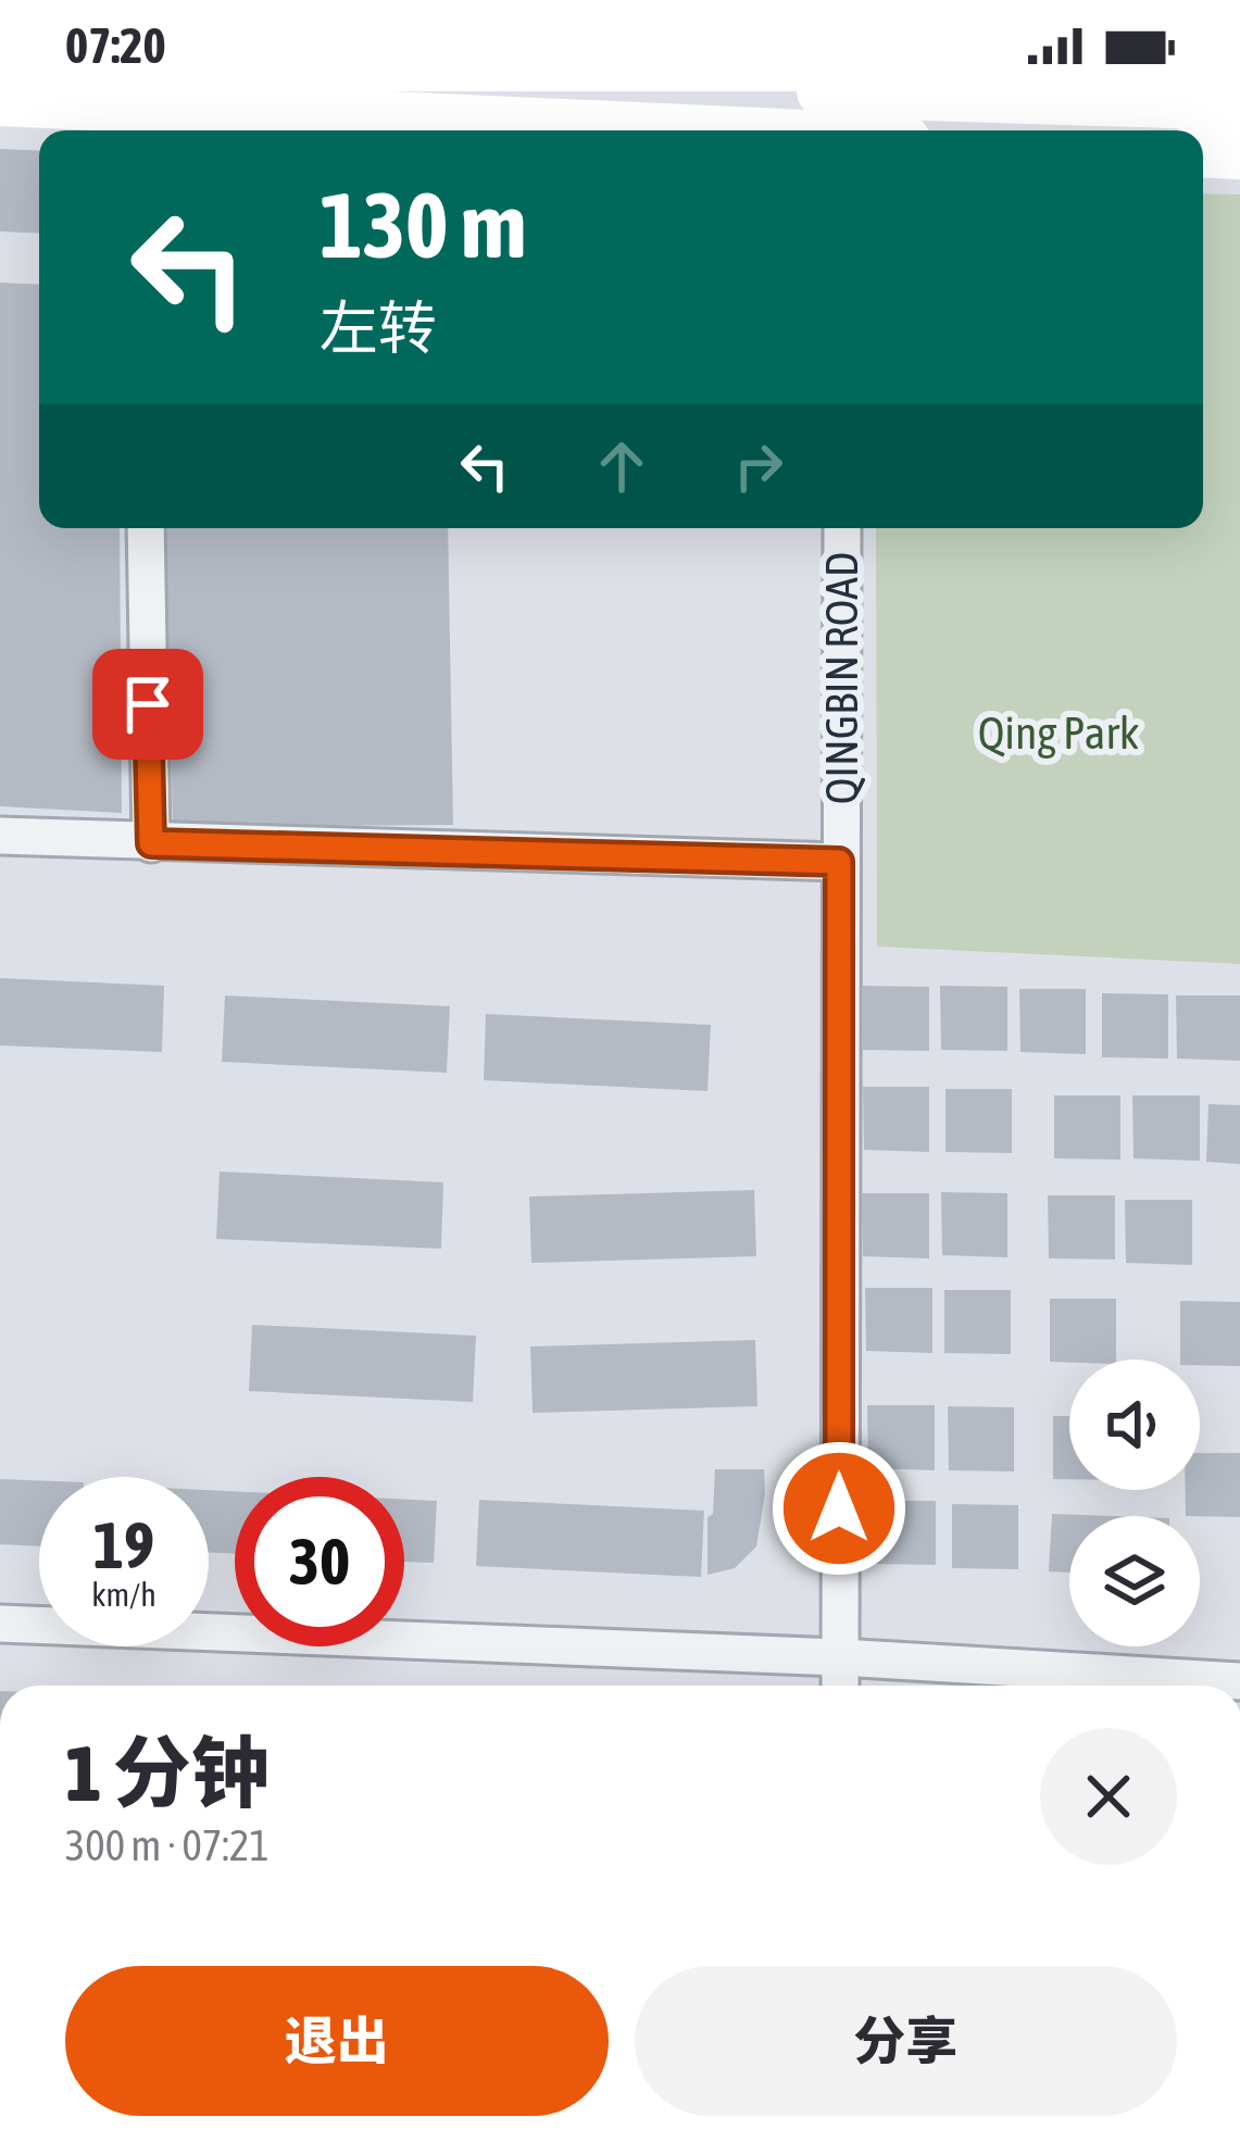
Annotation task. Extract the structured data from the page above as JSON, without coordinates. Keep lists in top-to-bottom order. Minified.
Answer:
{"streets":{"street":["QINGBIN ROAD"]},"parks":["Qing Park"],"page":{"status":"07:20","turn":["130 m","左转"],"speed":"19 km/h","limit":"30","heading":["1 分钟","300 m · 07:21"],"buttons":["退出","分享"]}}
